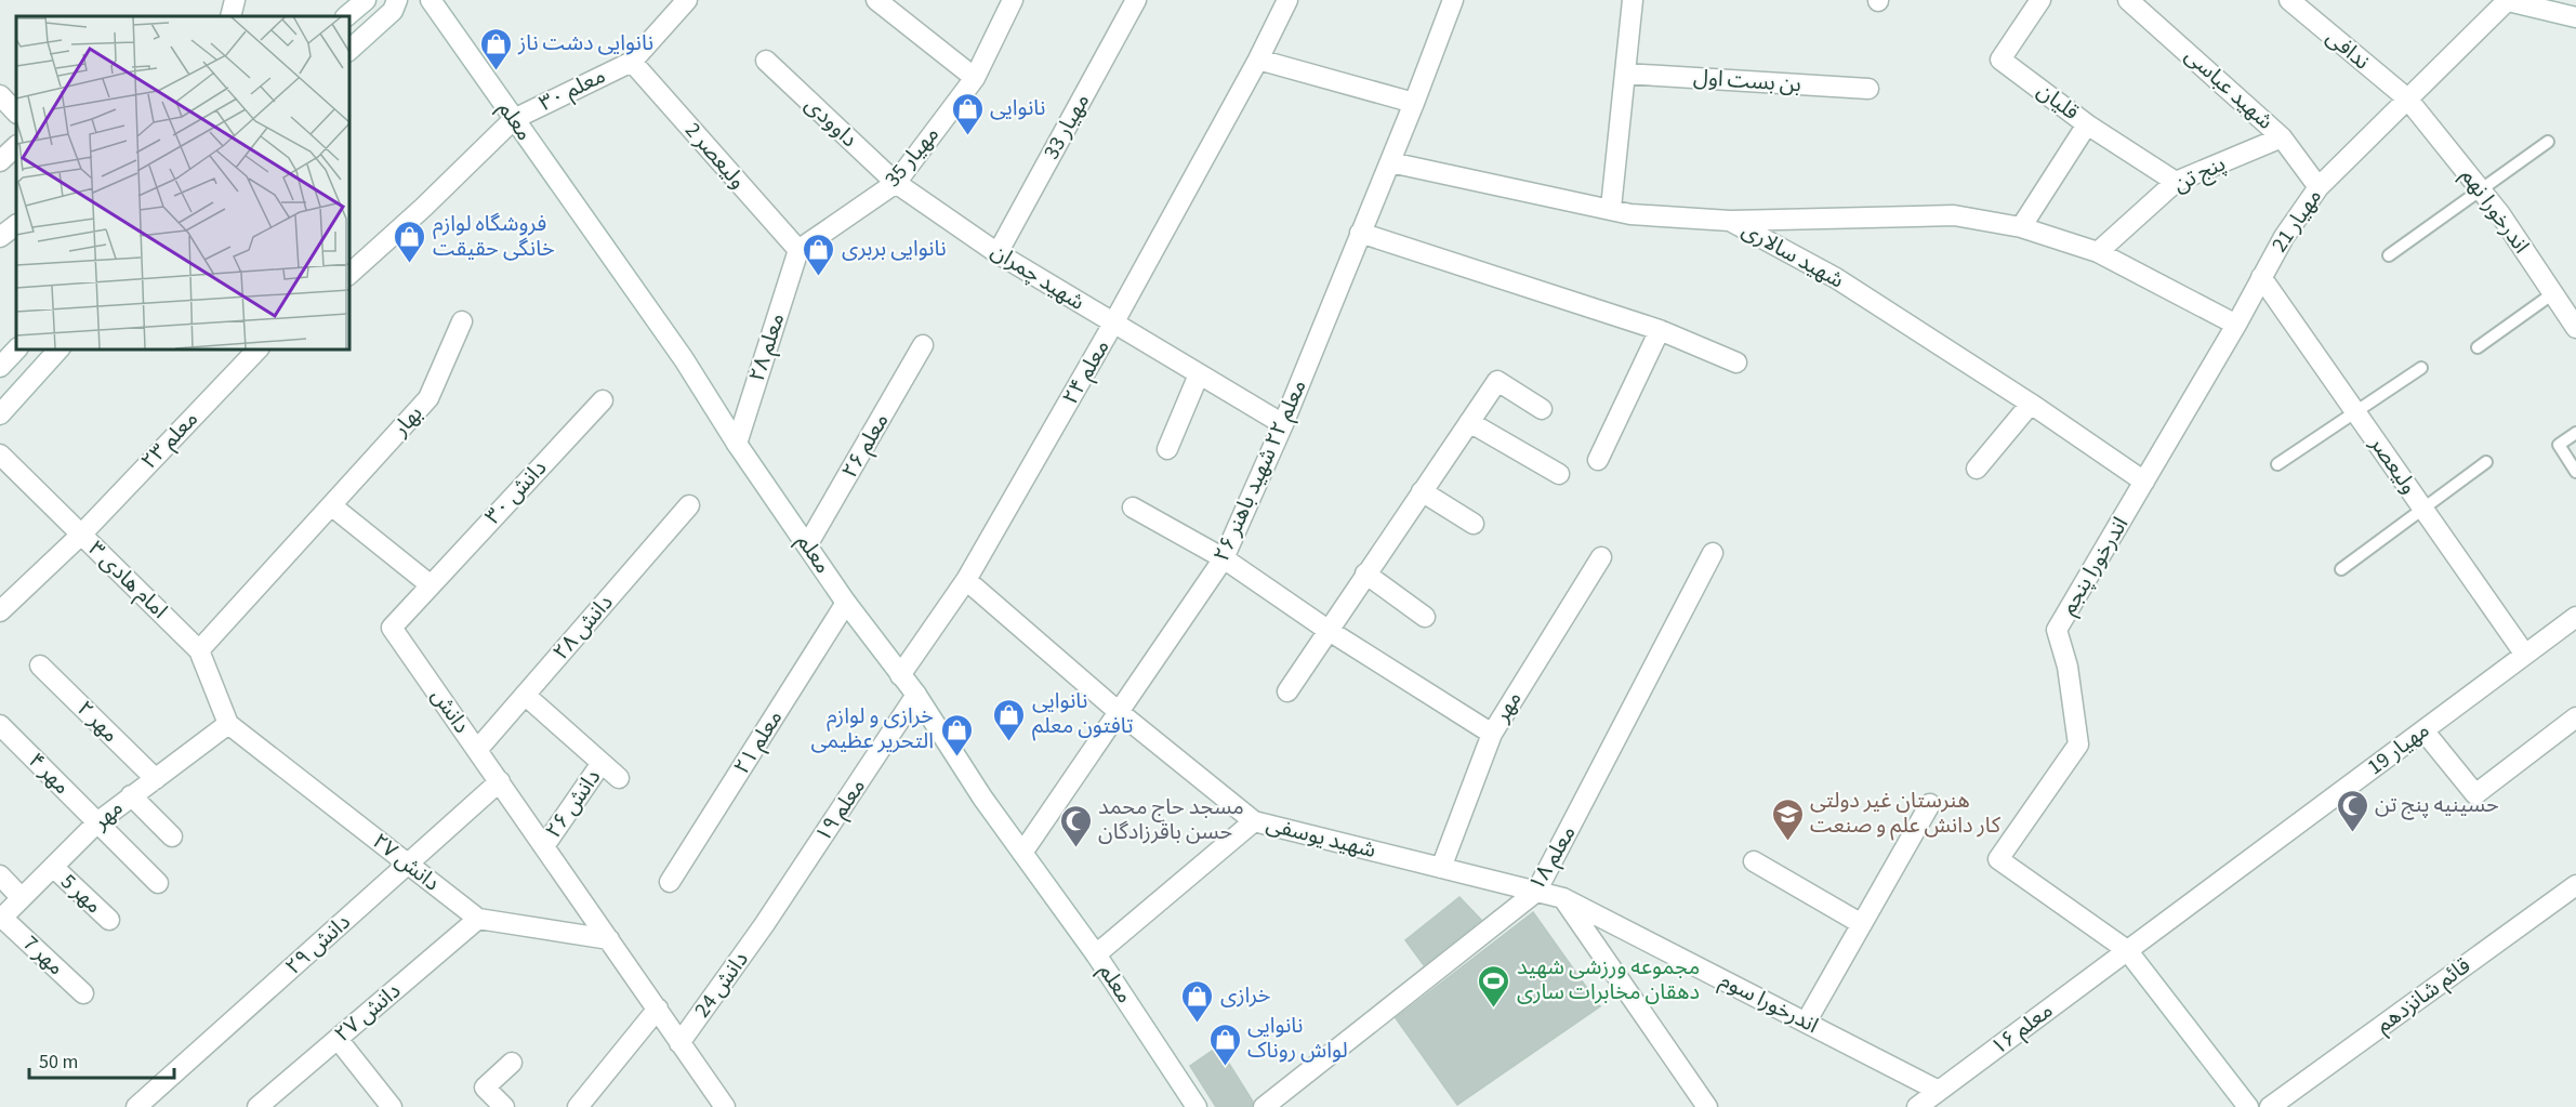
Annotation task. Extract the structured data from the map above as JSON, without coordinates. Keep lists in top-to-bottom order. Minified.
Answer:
{"streets":{"street":["ندافی","بن بست اول","شهید عباسی","معلم ۳۰","قلیان","معلم","داوودی","مهیار 33","ولیعصر 2","مهیار 35","پنج تن","اندرخورا نهم","مهیار 21","شهید سالاری","شهید چمران","معلم ۲۸","معلم ۲۴","بهار","معلم ۲۳","معلم ۲۶","ولیعصر","معلم ۲۲ شهید باهنر ۲۶","دانش ۳۰","اندرخورا پنجم","امام هادی ٣","دانش ۲۸","مهر","دانش","مهر ۲","معلم ۲۱","مهیار 19","مهر ۴","دانش ۲۶","معلم ۱۹","شهید یوسفی","معلم ۱۸","دانش ۲۷","مهر 5","دانش ٢٩","مهر 7","دانش 24","قائم شانزدهم","اندرخورا سوم","دانش ٢٧","معلم ۱۶"]},"crossings":[["ندافی","اندرخورا نهم"],["ندافی","مهیار 21"],["شهید عباسی","پنج تن"],["شهید عباسی","مهیار 21"],["معلم ۳۰","معلم"],["معلم ۳۰","ولیعصر 2"],["قلیان","پنج تن"],["معلم","معلم ۲۸"],["معلم","معلم ۲۴"],["معلم","معلم ۲۶"],["معلم","معلم ۲۲ شهید باهنر ۲۶"],["معلم","معلم ۲۱"],["معلم","معلم ۱۹"],["داوودی","مهیار 35"],["داوودی","شهید چمران"],["مهیار 33","شهید چمران"],["ولیعصر 2","مهیار 35"],["ولیعصر 2","معلم ۲۸"],["مهیار 35","شهید چمران"],["مهیار 35","معلم ۲۸"],["اندرخورا نهم","مهیار 21"],["مهیار 21","شهید سالاری"],["مهیار 21","ولیعصر"],["مهیار 21","اندرخورا پنجم"],["شهید سالاری","معلم ۲۲ شهید باهنر ۲۶"],["شهید سالاری","اندرخورا پنجم"],["شهید چمران","معلم ۲۴"],["شهید چمران","معلم ۲۲ شهید باهنر ۲۶"],["معلم ۲۴","شهید یوسفی"],["معلم ۲۳","امام هادی ٣"],["ولیعصر","مهیار 19"],["معلم ۲۲ شهید باهنر ۲۶","شهید یوسفی"],["دانش ۳۰","دانش"],["اندرخورا پنجم","مهیار 19"],["اندرخورا پنجم","معلم ۱۶"],["امام هادی ٣","مهر"],["امام هادی ٣","دانش ۲۷"],["دانش ۲۸","دانش"],["مهر","مهر ۲"],["مهر","مهر ۴"],["مهر","شهید یوسفی"],["مهر","دانش ۲۷"],["مهر","مهر 5"],["مهر","مهر 7"],["دانش","دانش ۲۶"],["دانش","دانش ۲۷"],["دانش","دانش ٢٩"],["دانش","دانش 24"],["مهیار 19","معلم ۱۶"],["معلم ۱۹","دانش 24"],["شهید یوسفی","معلم ۱۸"],["شهید یوسفی","اندرخورا سوم"],["دانش ۲۷","دانش ٢٩"],["دانش ۲۷","دانش ٢٧"],["اندرخورا سوم","معلم ۱۶"]],"places":{"shop":["نانوایی دشت ناز","نانوایی","فروشگاه لوازم خانگی حقیقت","نانوایی بربری","نانوایی تافتون معلم","خرازی و لوازم التحریر عظیمی","خرازی","نانوایی لواش روناک"],"mosque":["حسینیه پنج تن","مسجد حاج محمد حسن باقرزادگان"],"school or university":["هنرستان غیر دولتی کار دانش علم و صنعت"],"sports":["مجموعه ورزشی شهید دهقان مخابرات ساری"]},"scale_bar":"50 m"}
